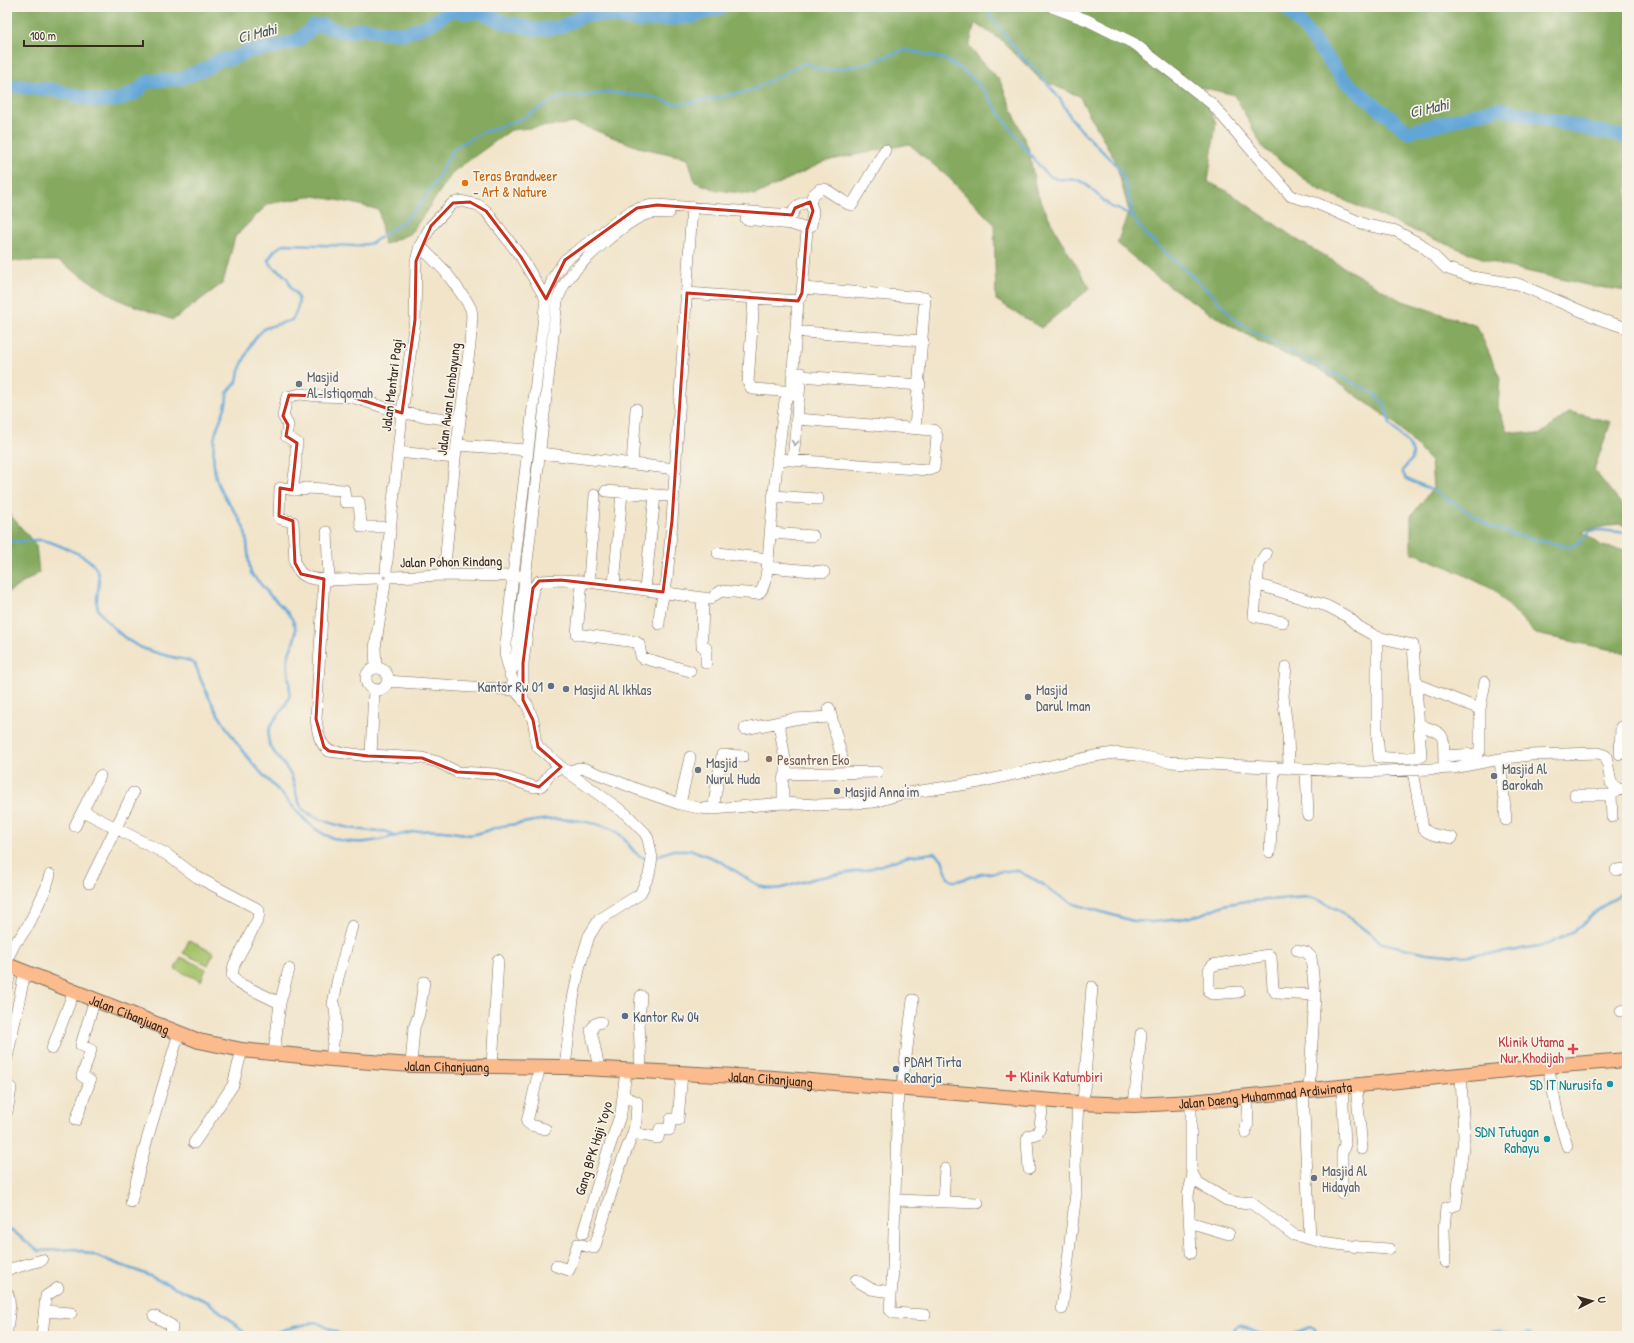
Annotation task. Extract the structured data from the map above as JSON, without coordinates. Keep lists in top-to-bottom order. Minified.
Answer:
{"streets":{"main road":["Jalan Cihanjuang","Jalan Daeng Muhammad Ardiwinata"],"street":["Jalan Mentari Pagi","Jalan Awan Lembayung","Jalan Pohon Rindang","Gang BPK Haji Yoyo"]},"crossings":[["Jalan Mentari Pagi","Jalan Awan Lembayung"],["Jalan Mentari Pagi","Jalan Pohon Rindang"],["Jalan Awan Lembayung","Jalan Pohon Rindang"],["Jalan Cihanjuang","Jalan Daeng Muhammad Ardiwinata"],["Jalan Cihanjuang","Gang BPK Haji Yoyo"]],"water":["Ci Mahi"],"places":{"other":["Teras Brandweer - Art & Nature","Masjid Al-Istiqomah","Kantor Rw 01","Masjid Al Ikhlas","Masjid Darul Iman","Pesantren Eko","Masjid Nurul Huda","Masjid Al Barokah","Masjid Anna'im","Kantor Rw 04","PDAM Tirta Raharja","SD IT Nurusifa","SDN Tutugan Rahayu","Masjid Al Hidayah"],"health":["Klinik Utama Nur Khodijah","Klinik Katumbiri"]},"scale_bar":"100 m","north":"right"}
